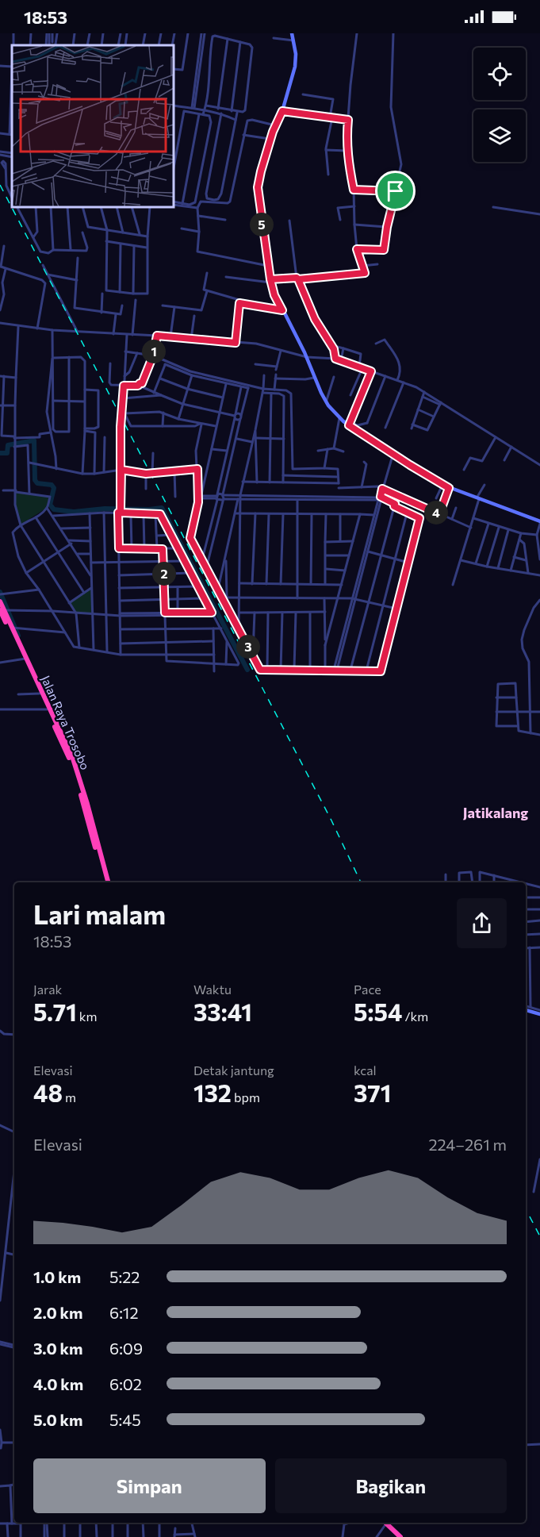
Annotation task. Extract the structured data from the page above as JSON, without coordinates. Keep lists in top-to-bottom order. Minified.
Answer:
{"streets":{"highway":["Jalan Raya Trosobo"]},"districts":["Jatikalang"],"page":{"status":"18:53","pins":["5","1","4","2","3"],"heading":["Lari malam","18:53"],"stats":[["Jarak","5.71 km"],["Waktu","33:41"],["Pace","5:54 /km"],["Elevasi","48 m"],["Detak jantung","132 bpm"],["kcal","371"]],"chart":["Elevasi","224–261 m"],"list":[{"name":"1.0 km","note":"5:22"},{"name":"2.0 km","note":"6:12"},{"name":"3.0 km","note":"6:09"},{"name":"4.0 km","note":"6:02"},{"name":"5.0 km","note":"5:45"}],"buttons":["Simpan","Bagikan"]}}
